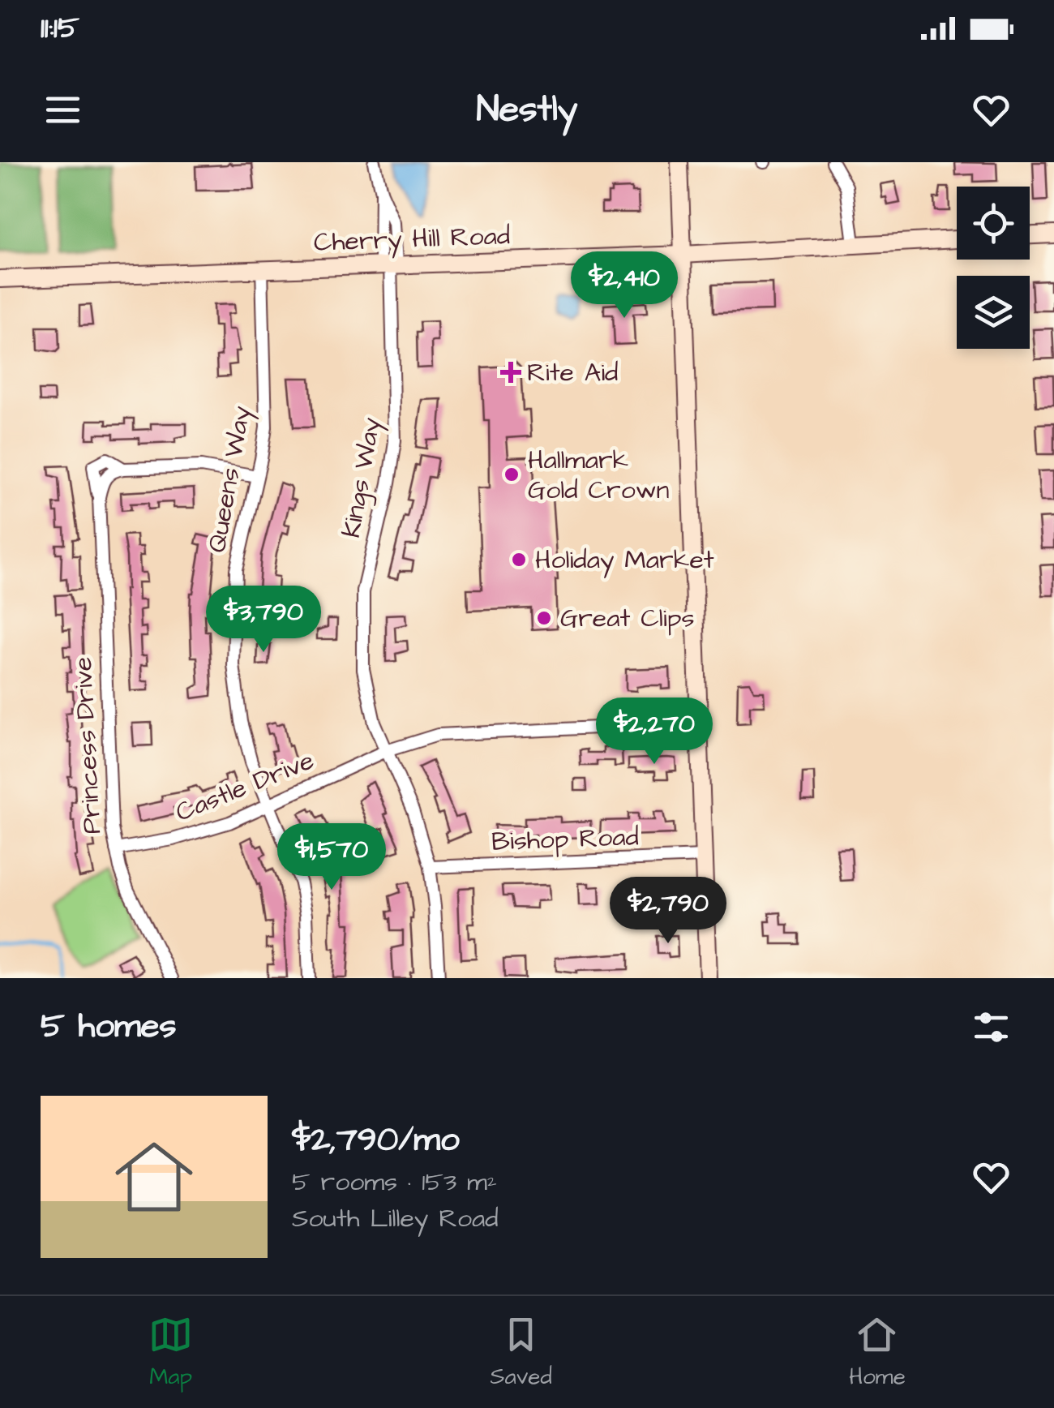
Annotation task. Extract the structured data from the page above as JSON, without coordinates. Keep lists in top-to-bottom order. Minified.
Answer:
{"streets":{"main road":["Cherry Hill Road"],"street":["Kings Way","Queens Way","Princess Drive","Castle Drive","Bishop Road"]},"crossings":[["Cherry Hill Road","Kings Way"],["Cherry Hill Road","Queens Way"],["Kings Way","Castle Drive"],["Kings Way","Bishop Road"],["Queens Way","Princess Drive"],["Queens Way","Castle Drive"],["Princess Drive","Castle Drive"]],"places":{"health":["Rite Aid"],"other":["Hallmark Gold Crown","Holiday Market","Great Clips"]},"page":{"status":"11:15","header":"Nestly","price":["$2,410","$3,790","$2,270","$1,570","$2,790"],"heading":"5 homes","list":[{"name":"$2,790/mo","note":"5 rooms · 153 m² · South Lilley Road"}],"tabs":["Map","Saved","Home"]}}
